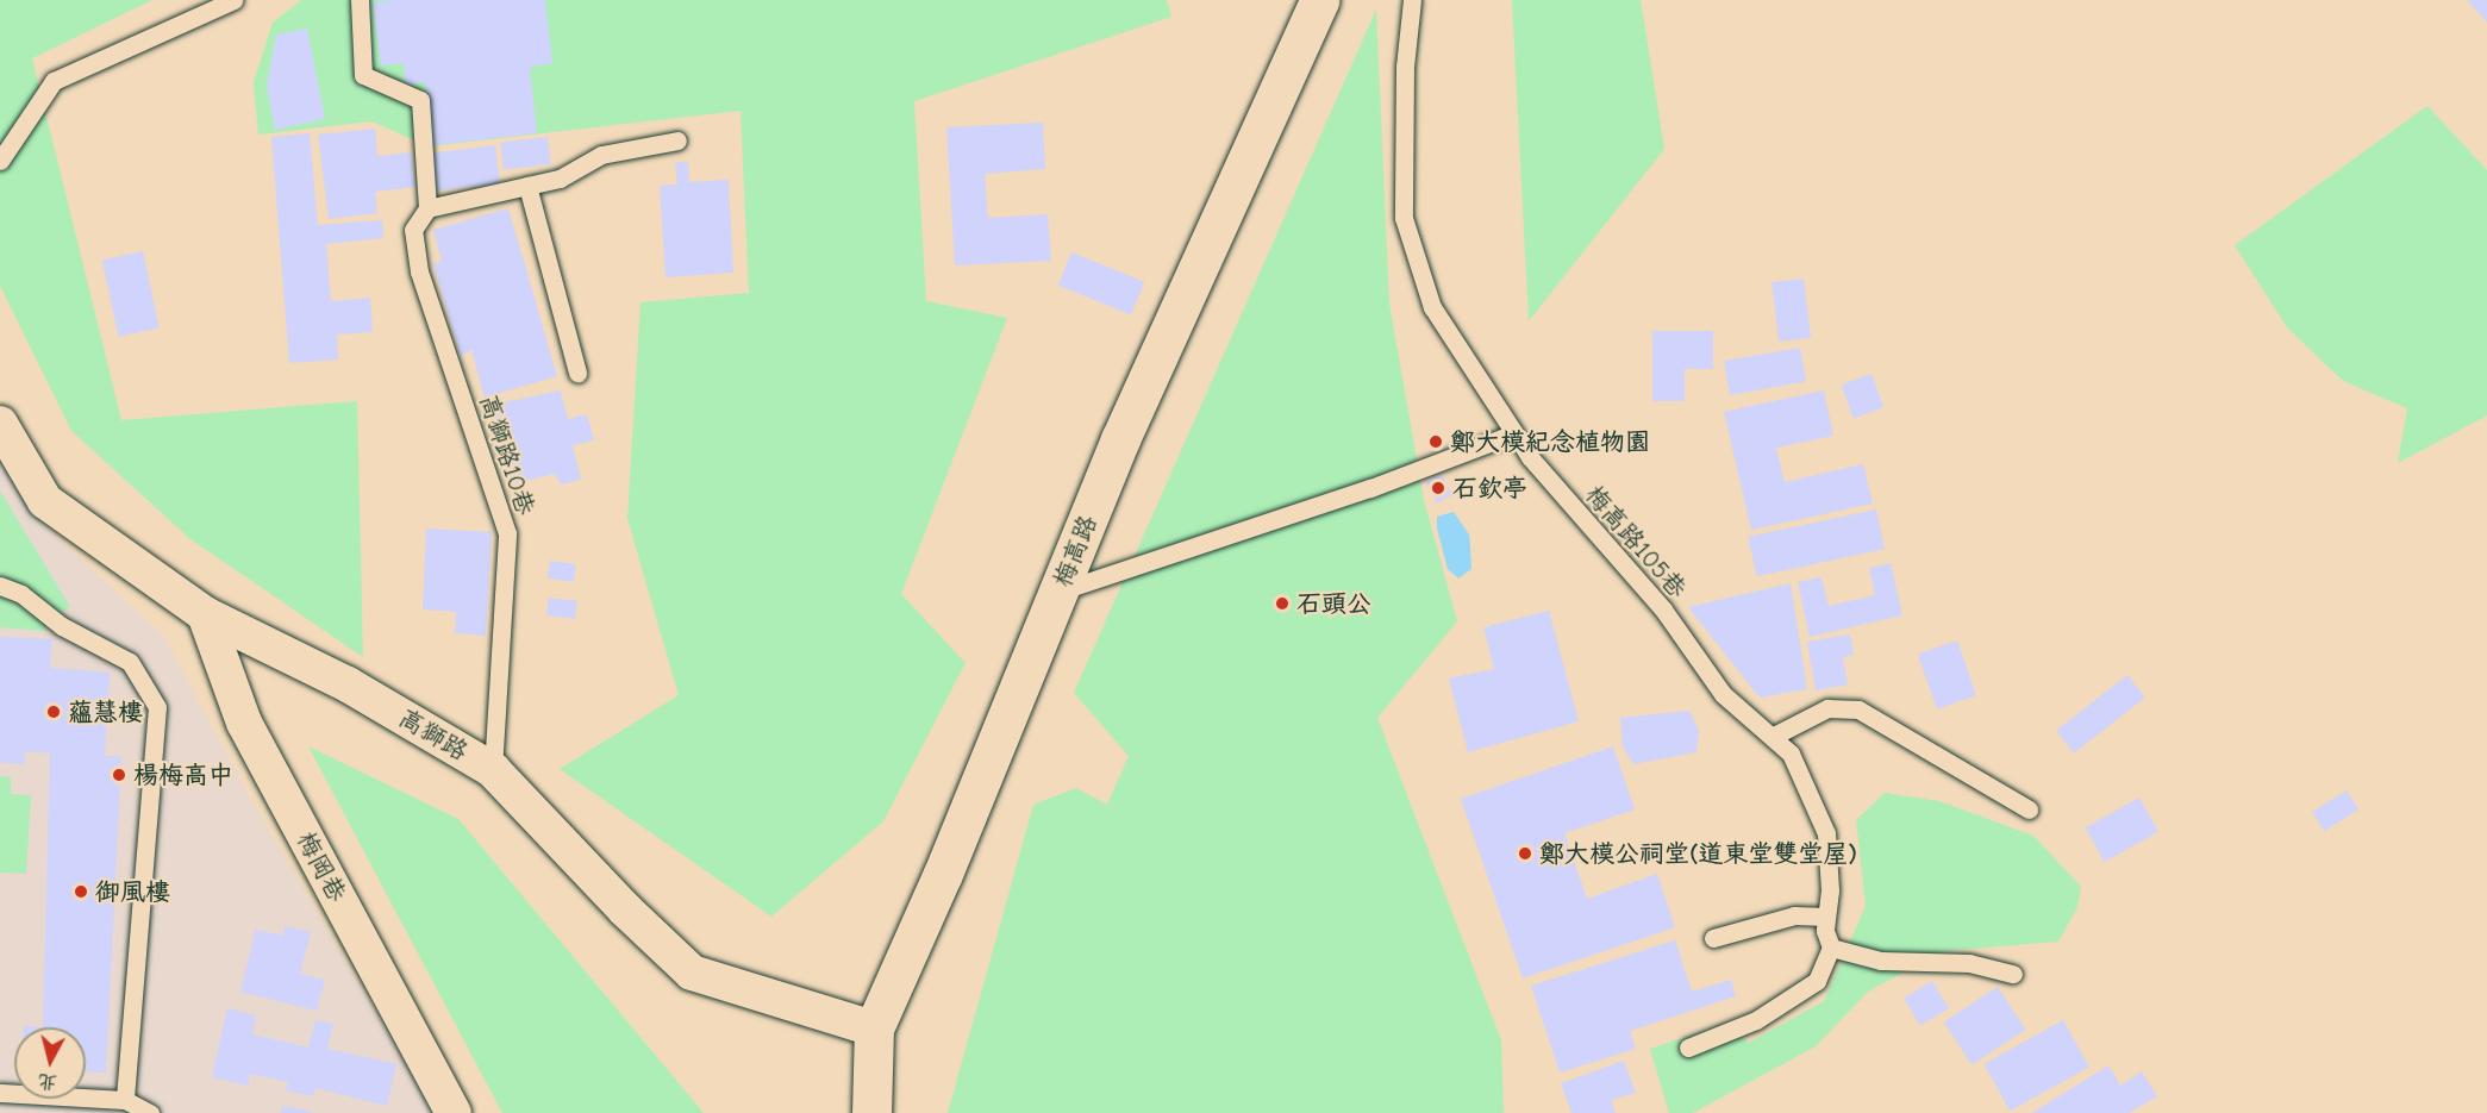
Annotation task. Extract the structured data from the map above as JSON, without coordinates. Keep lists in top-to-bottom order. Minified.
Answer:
{"streets":{"street":["梅高路","高獅路","梅岡巷"],"lane":["高獅路10巷","梅高路105巷"]},"crossings":[["高獅路10巷","高獅路"],["梅高路","高獅路"],["高獅路","梅岡巷"]],"places":["鄭大模紀念植物園","石欽亭","石頭公","蘊慧樓","楊梅高中","鄭大模公祠堂(道東堂雙堂屋)","御風樓"],"north":"bottom"}
